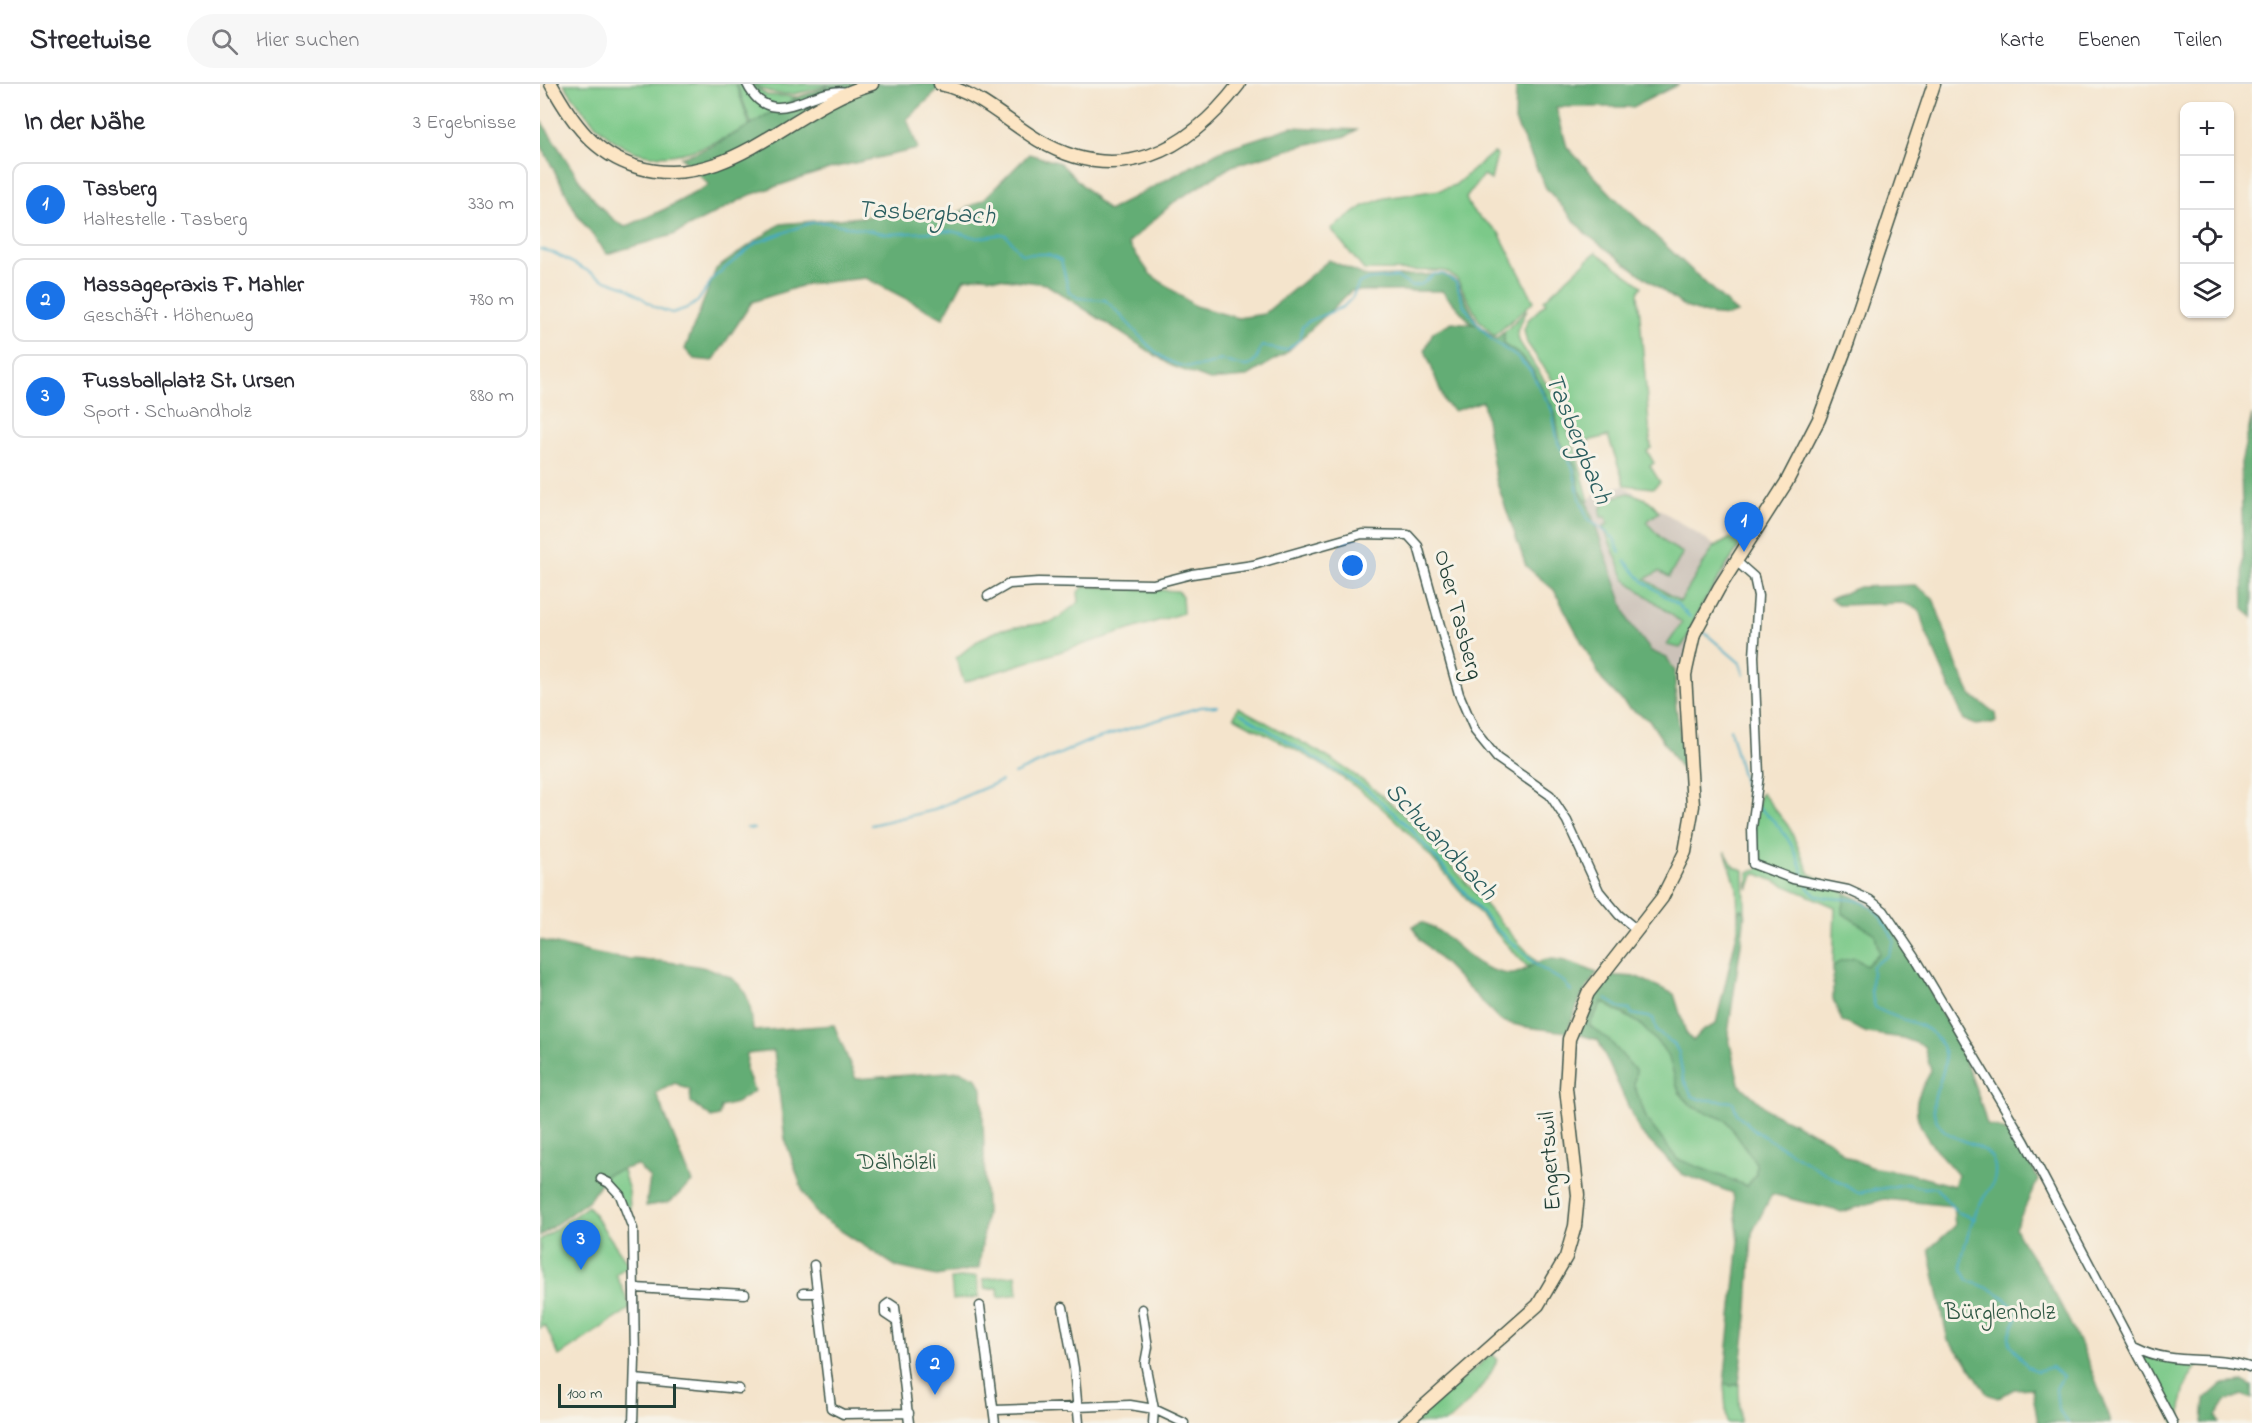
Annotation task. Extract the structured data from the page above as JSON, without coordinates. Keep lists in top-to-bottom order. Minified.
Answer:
{"streets":{"main road":["Engertswil"],"street":["Ober Tasberg"]},"crossings":[["Ober Tasberg","Engertswil"]],"water":["Tasbergbach","Schwandbach"],"parks":["Dälhölzli","Bürglenholz"],"scale_bar":"100 m","page":{"header":"Streetwise","search":"Hier suchen","nav":["Karte","Ebenen","Teilen"],"heading":["In der Nähe","3 Ergebnisse"],"map_buttons":["+","−"],"list":[{"mark":"1","name":"Tasberg","note":"Haltestelle · Tasberg","value":"330 m"},{"mark":"2","name":"Massagepraxis F. Mahler","note":"Geschäft · Höhenweg","value":"780 m"},{"mark":"3","name":"Fussballplatz St. Ursen","note":"Sport · Schwandholz","value":"880 m"}],"pins":["1","3","2"],"scale":"100 m"}}
